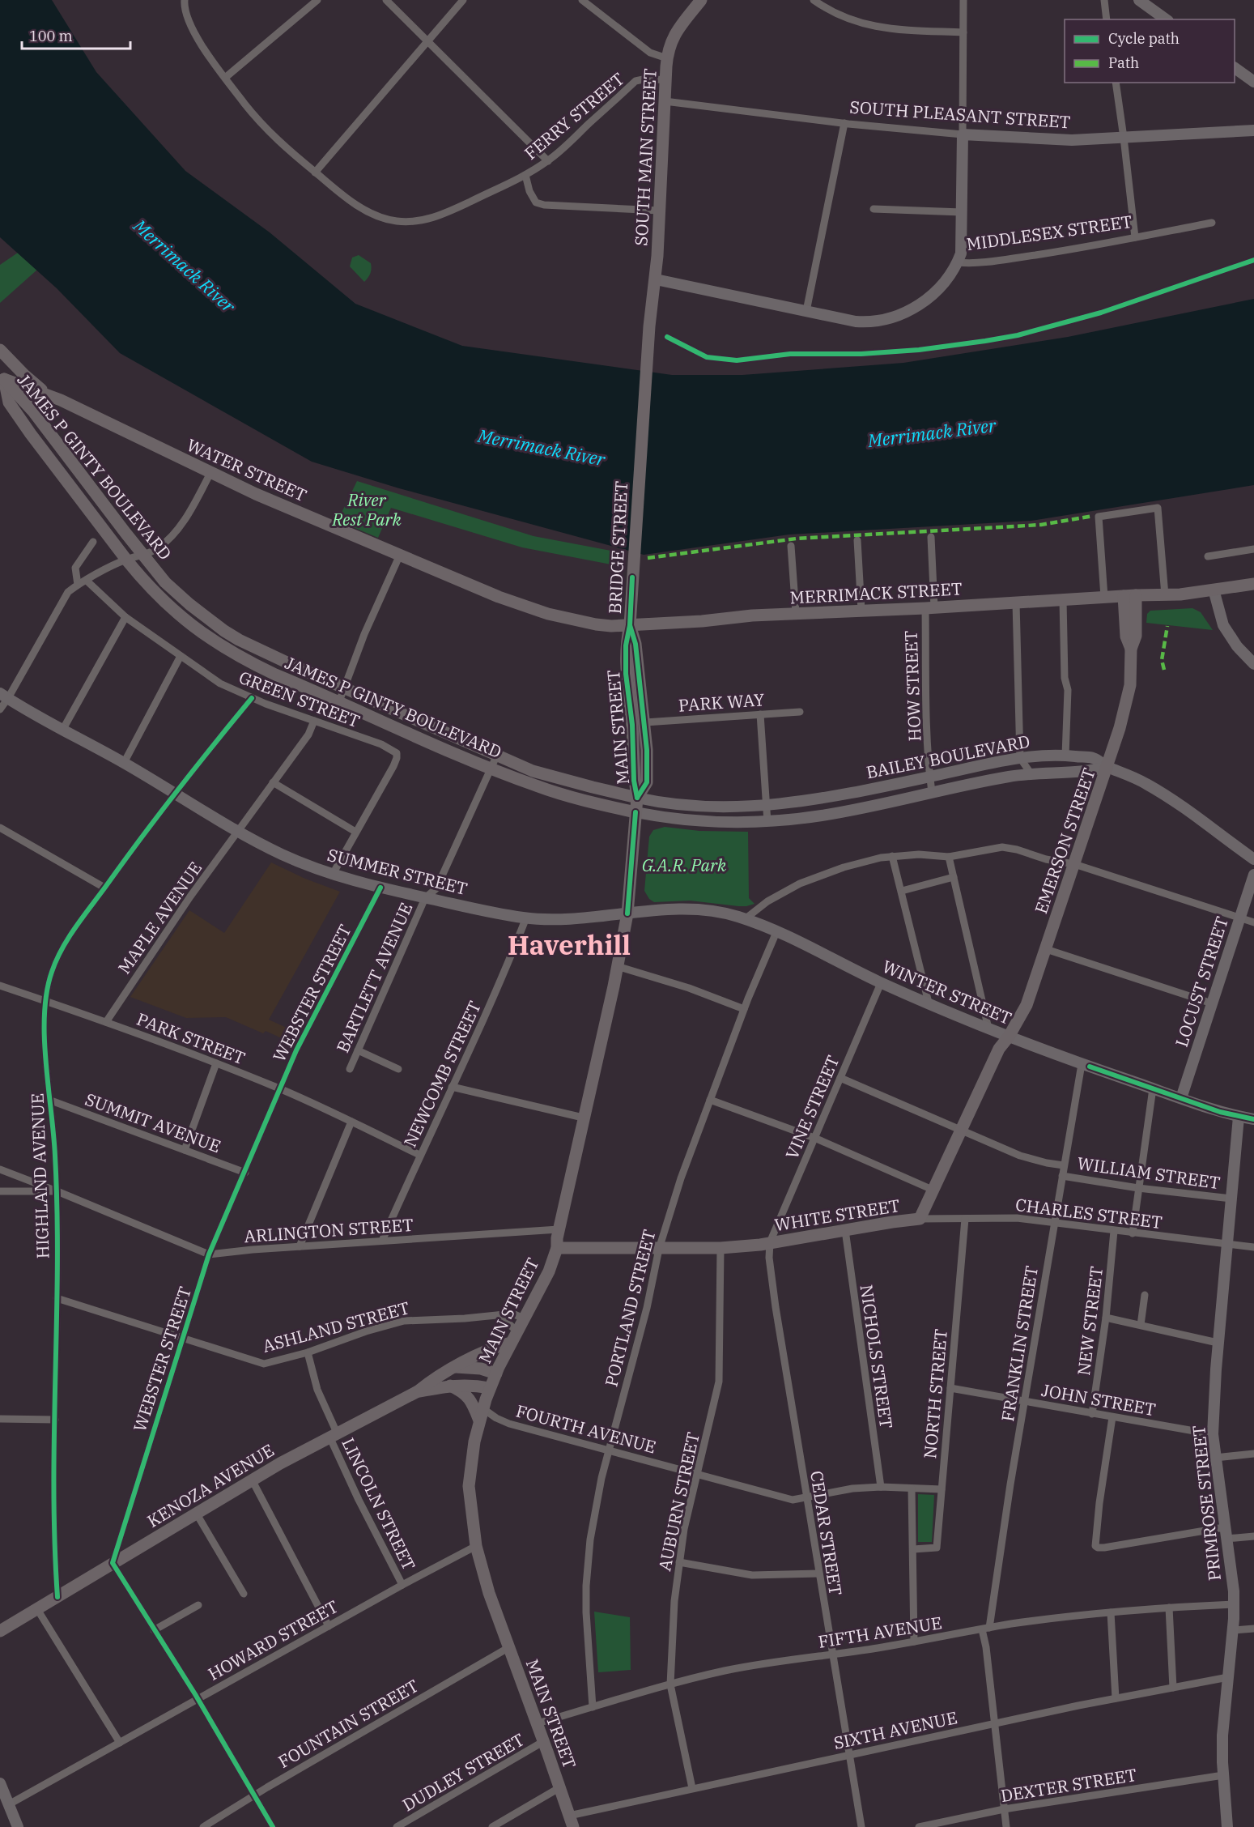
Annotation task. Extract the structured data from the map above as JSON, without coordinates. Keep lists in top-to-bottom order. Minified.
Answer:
{"streets":{"main road":["SOUTH PLEASANT STREET","SOUTH MAIN STREET","MIDDLESEX STREET","JAMES P GINTY BOULEVARD","WATER STREET","BRIDGE STREET","MERRIMACK STREET","MAIN STREET","BAILEY BOULEVARD","EMERSON STREET","SUMMER STREET","LOCUST STREET","WINTER STREET","WHITE STREET","KENOZA AVENUE","PRIMROSE STREET"],"street":["FERRY STREET","HOW STREET","GREEN STREET","PARK WAY","MAPLE AVENUE","BARTLETT AVENUE","WEBSTER STREET","PARK STREET","NEWCOMB STREET","VINE STREET","SUMMIT AVENUE","WILLIAM STREET","HIGHLAND AVENUE","CHARLES STREET","ARLINGTON STREET","PORTLAND STREET","NEW STREET","ASHLAND STREET","FRANKLIN STREET","NICHOLS STREET","NORTH STREET","JOHN STREET","FOURTH AVENUE","AUBURN STREET","LINCOLN STREET","CEDAR STREET","FIFTH AVENUE","HOWARD STREET","FOUNTAIN STREET","SIXTH AVENUE","DUDLEY STREET","DEXTER STREET"]},"crossings":[["SOUTH PLEASANT STREET","SOUTH MAIN STREET"],["FERRY STREET","SOUTH MAIN STREET"],["SOUTH MAIN STREET","MIDDLESEX STREET"],["SOUTH MAIN STREET","BRIDGE STREET"],["JAMES P GINTY BOULEVARD","WATER STREET"],["JAMES P GINTY BOULEVARD","MAIN STREET"],["JAMES P GINTY BOULEVARD","BAILEY BOULEVARD"],["JAMES P GINTY BOULEVARD","BARTLETT AVENUE"],["WATER STREET","BRIDGE STREET"],["WATER STREET","MERRIMACK STREET"],["WATER STREET","MAIN STREET"],["BRIDGE STREET","MERRIMACK STREET"],["BRIDGE STREET","MAIN STREET"],["MERRIMACK STREET","HOW STREET"],["MERRIMACK STREET","MAIN STREET"],["MERRIMACK STREET","EMERSON STREET"],["HOW STREET","BAILEY BOULEVARD"],["GREEN STREET","SUMMER STREET"],["GREEN STREET","MAPLE AVENUE"],["GREEN STREET","HIGHLAND AVENUE"],["PARK WAY","MAIN STREET"],["MAIN STREET","BAILEY BOULEVARD"],["MAIN STREET","SUMMER STREET"],["MAIN STREET","WINTER STREET"],["MAIN STREET","WHITE STREET"],["MAIN STREET","ARLINGTON STREET"],["MAIN STREET","ASHLAND STREET"],["MAIN STREET","FOURTH AVENUE"],["MAIN STREET","KENOZA AVENUE"],["MAIN STREET","FIFTH AVENUE"],["MAIN STREET","HOWARD STREET"],["MAIN STREET","FOUNTAIN STREET"],["MAIN STREET","SIXTH AVENUE"],["MAIN STREET","DUDLEY STREET"],["BAILEY BOULEVARD","EMERSON STREET"],["EMERSON STREET","WINTER STREET"],["EMERSON STREET","WHITE STREET"],["SUMMER STREET","MAPLE AVENUE"],["SUMMER STREET","BARTLETT AVENUE"],["SUMMER STREET","WINTER STREET"],["SUMMER STREET","WEBSTER STREET"],["SUMMER STREET","NEWCOMB STREET"],["SUMMER STREET","HIGHLAND AVENUE"],["MAPLE AVENUE","PARK STREET"],["LOCUST STREET","WINTER STREET"],["WINTER STREET","VINE STREET"],["WINTER STREET","WHITE STREET"],["WINTER STREET","PORTLAND STREET"],["WINTER STREET","FRANKLIN STREET"],["WINTER STREET","PRIMROSE STREET"],["WEBSTER STREET","PARK STREET"],["WEBSTER STREET","SUMMIT AVENUE"],["WEBSTER STREET","ARLINGTON STREET"],["WEBSTER STREET","ASHLAND STREET"],["WEBSTER STREET","KENOZA AVENUE"],["PARK STREET","NEWCOMB STREET"],["PARK STREET","HIGHLAND AVENUE"],["NEWCOMB STREET","ARLINGTON STREET"],["VINE STREET","WILLIAM STREET"],["VINE STREET","WHITE STREET"],["VINE STREET","CEDAR STREET"],["SUMMIT AVENUE","HIGHLAND AVENUE"],["WILLIAM STREET","WHITE STREET"],["WILLIAM STREET","FRANKLIN STREET"],["WILLIAM STREET","PRIMROSE STREET"],["HIGHLAND AVENUE","ARLINGTON STREET"],["HIGHLAND AVENUE","ASHLAND STREET"],["HIGHLAND AVENUE","KENOZA AVENUE"],["CHARLES STREET","WHITE STREET"],["CHARLES STREET","NEW STREET"],["CHARLES STREET","FRANKLIN STREET"],["CHARLES STREET","NORTH STREET"],["CHARLES STREET","PRIMROSE STREET"],["WHITE STREET","PORTLAND STREET"],["WHITE STREET","NICHOLS STREET"],["WHITE STREET","AUBURN STREET"],["WHITE STREET","CEDAR STREET"],["PORTLAND STREET","FOURTH AVENUE"],["PORTLAND STREET","FIFTH AVENUE"],["NEW STREET","JOHN STREET"],["ASHLAND STREET","LINCOLN STREET"],["FRANKLIN STREET","JOHN STREET"],["FRANKLIN STREET","FIFTH AVENUE"],["FRANKLIN STREET","SIXTH AVENUE"],["FRANKLIN STREET","DEXTER STREET"],["NICHOLS STREET","FOURTH AVENUE"],["NORTH STREET","JOHN STREET"],["NORTH STREET","FOURTH AVENUE"],["JOHN STREET","PRIMROSE STREET"],["FOURTH AVENUE","AUBURN STREET"],["FOURTH AVENUE","CEDAR STREET"],["KENOZA AVENUE","LINCOLN STREET"],["AUBURN STREET","FIFTH AVENUE"],["AUBURN STREET","SIXTH AVENUE"],["PRIMROSE STREET","FIFTH AVENUE"],["PRIMROSE STREET","SIXTH AVENUE"],["PRIMROSE STREET","DEXTER STREET"],["LINCOLN STREET","HOWARD STREET"],["CEDAR STREET","FIFTH AVENUE"],["CEDAR STREET","SIXTH AVENUE"]],"districts":["Haverhill"],"water":["Merrimack River"],"parks":["River Rest Park","G.A.R. Park"],"legend":["Cycle path","Path"],"scale_bar":"100 m"}
